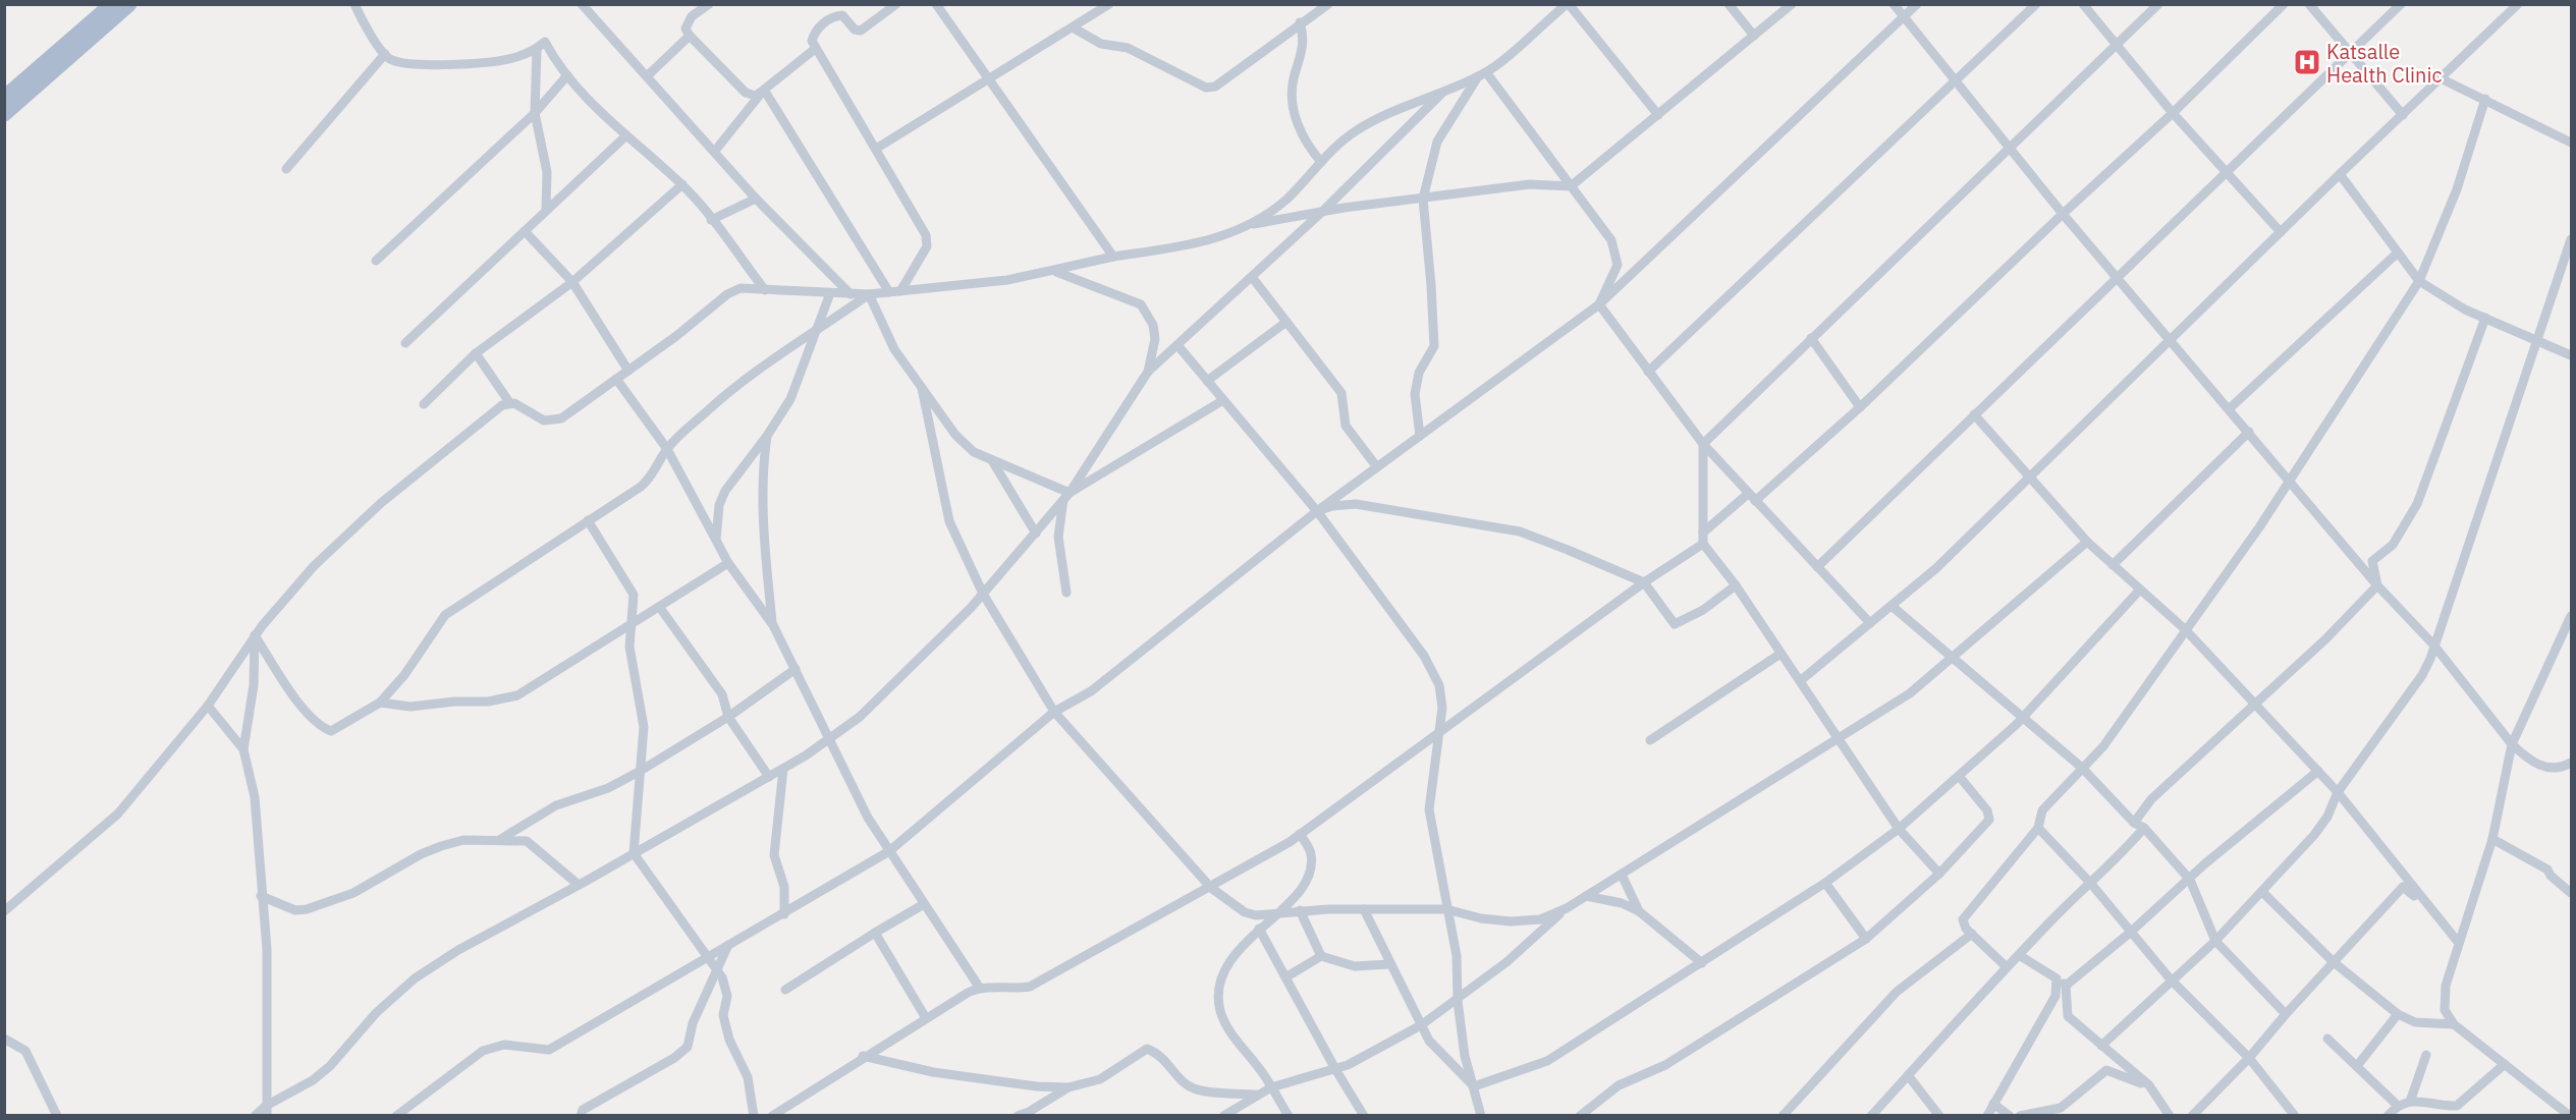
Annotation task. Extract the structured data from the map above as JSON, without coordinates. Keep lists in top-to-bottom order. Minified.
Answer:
{"places":{"hospital":["Katsalle Health Clinic"]}}
